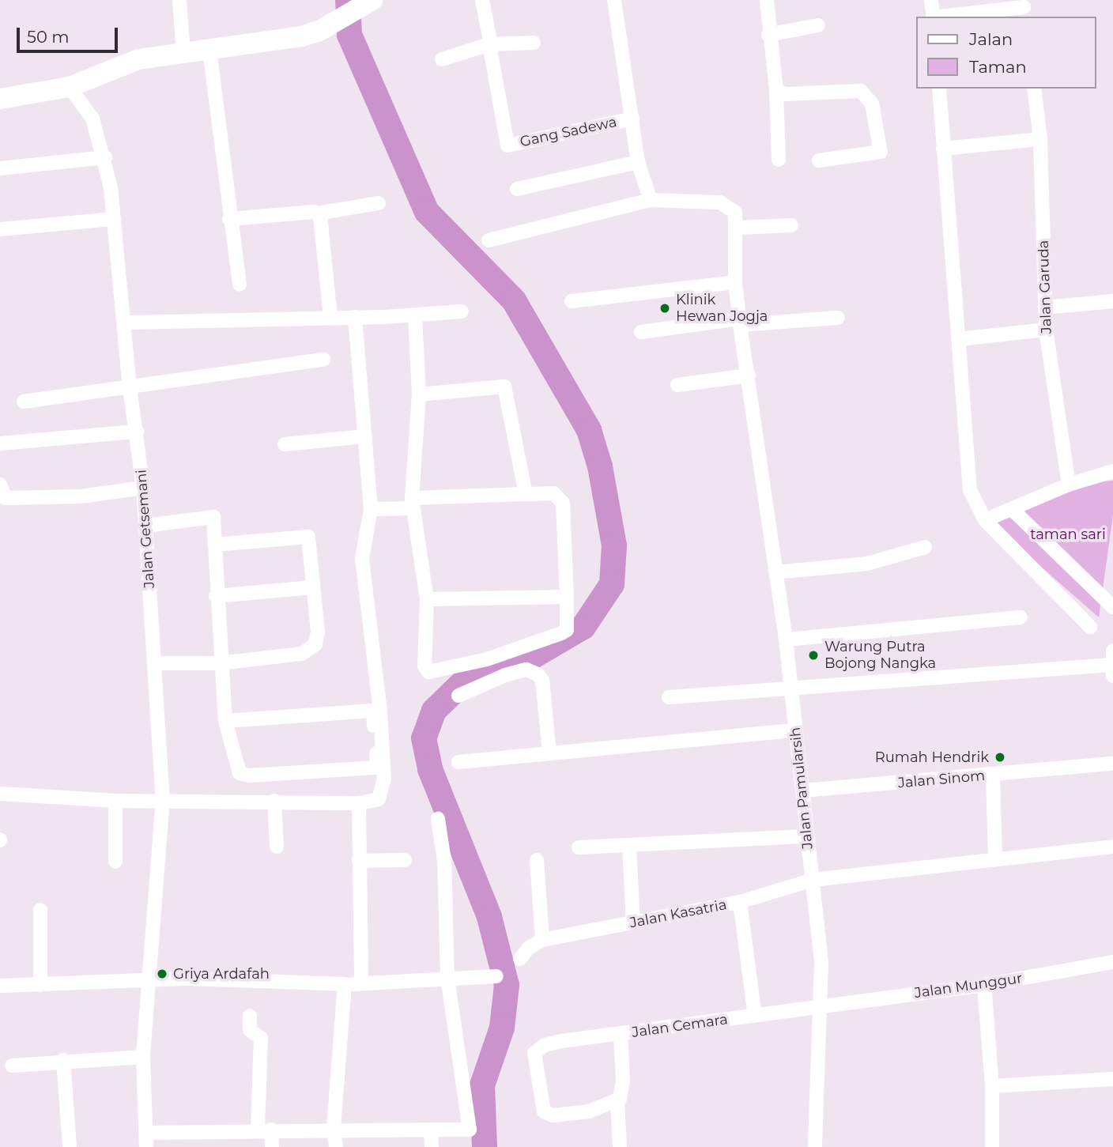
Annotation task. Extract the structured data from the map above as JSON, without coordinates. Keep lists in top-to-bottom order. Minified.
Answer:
{"streets":{"street":["Gang Sadewa","Jalan Garuda","Jalan Getsemani","Jalan Sinom","Jalan Pamularsih","Jalan Kasatria","Jalan Munggur","Jalan Cemara"]},"crossings":[["Jalan Sinom","Jalan Pamularsih"],["Jalan Pamularsih","Jalan Kasatria"],["Jalan Pamularsih","Jalan Munggur"],["Jalan Pamularsih","Jalan Cemara"],["Jalan Munggur","Jalan Cemara"]],"parks":["taman sari"],"places":["Klinik Hewan Jogja","Warung Putra Bojong Nangka","Rumah Hendrik","Griya Ardafah"],"legend":["Jalan","Taman"],"scale_bar":"50 m"}
